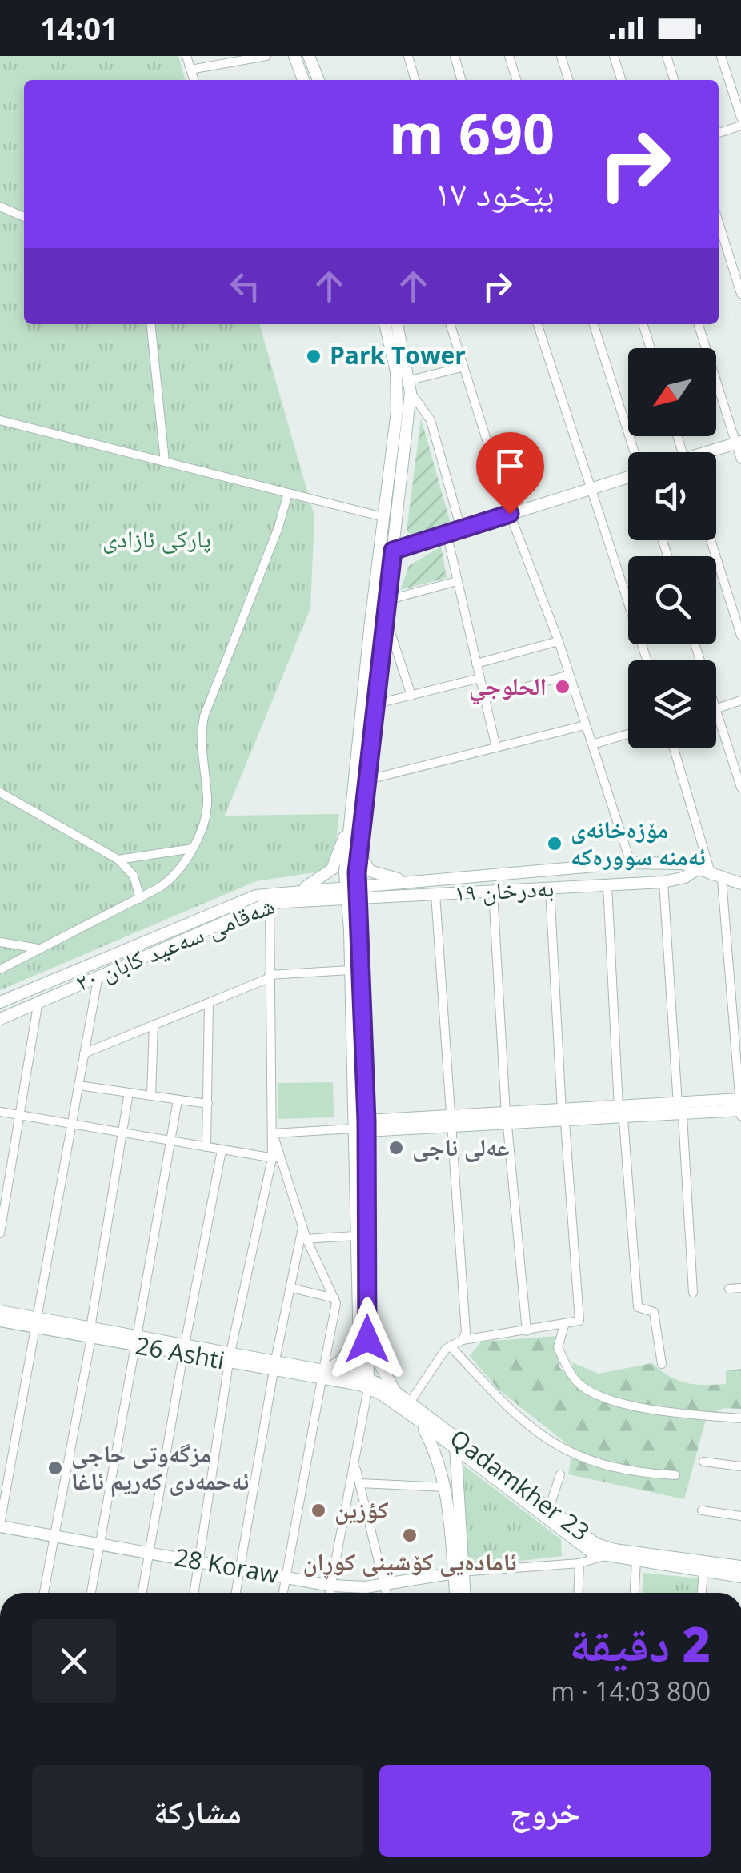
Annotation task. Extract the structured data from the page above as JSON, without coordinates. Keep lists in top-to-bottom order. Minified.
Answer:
{"streets":{"main road":["بەدرخان ١٩","شەقامی سەعید کابان ٢٠","26 Ashti","Qadamkher 23","28 Koraw"]},"crossings":[["بەدرخان ١٩","شەقامی سەعید کابان ٢٠"],["26 Ashti","Qadamkher 23"]],"parks":["پارکی ئازادی"],"places":["Park Tower","الحلوجي","مۆزەخانەی ئەمنە سوورەکە","عەلی ناجی","مزگەوتی حاجی ئەحمەدی کەریم ئاغا","كؤزين","ئامادەیی کۆشینی کوڕان"],"north":"bottom left","page":{"status":"14:01","turn":["690 m","بێخود ١٧"],"heading":["2 دقيقة","800 m · 14:03"],"buttons":["خروج","مشاركة"]}}
